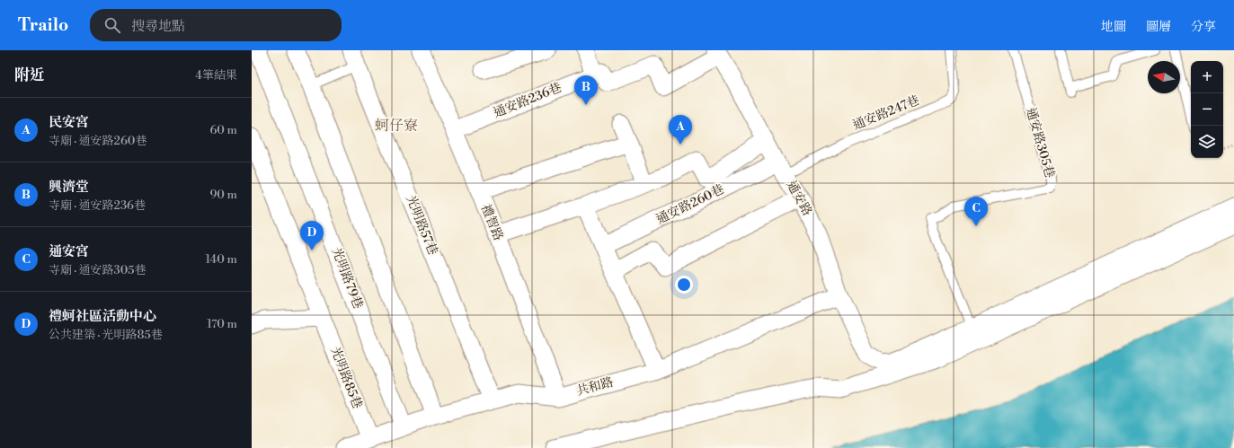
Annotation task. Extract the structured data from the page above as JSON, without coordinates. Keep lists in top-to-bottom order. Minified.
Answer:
{"streets":{"street":["通安路236巷","通安路","通安路260巷","禮智路","光明路57巷","光明路79巷","光明路85巷","共和路"],"lane":["通安路247巷","通安路305巷"]},"crossings":[["通安路236巷","禮智路"],["通安路247巷","通安路"],["通安路247巷","通安路260巷"],["通安路305巷","通安路"],["通安路","通安路260巷"],["通安路","共和路"],["禮智路","共和路"],["光明路57巷","共和路"],["光明路79巷","共和路"],["光明路85巷","共和路"]],"districts":["蚵仔寮"],"north":"left","page":{"header":"Trailo","search":"搜尋地點","nav":["地圖","圖層","分享"],"heading":["附近","4筆結果"],"map_buttons":["+","−"],"pins":["B","A","C","D"],"list":[{"mark":"A","name":"民安宮","note":"寺廟 · 通安路260巷","value":"60 m"},{"mark":"B","name":"興濟堂","note":"寺廟 · 通安路236巷","value":"90 m"},{"mark":"C","name":"通安宮","note":"寺廟 · 通安路305巷","value":"140 m"},{"mark":"D","name":"禮蚵社區活動中心","note":"公共建築 · 光明路85巷","value":"170 m"}]}}
